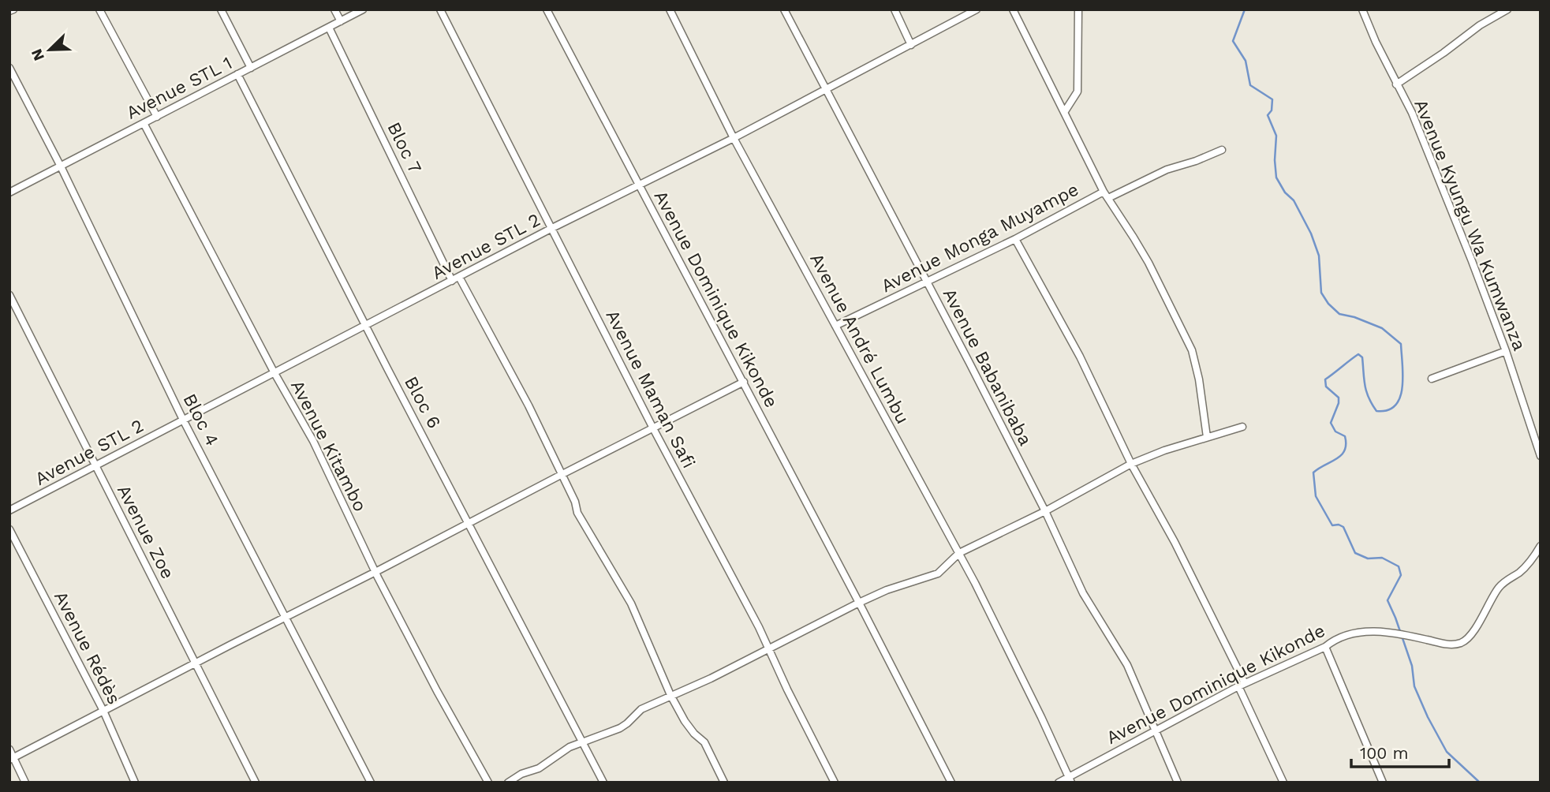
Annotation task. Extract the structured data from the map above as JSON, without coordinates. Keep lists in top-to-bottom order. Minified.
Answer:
{"streets":{"street":["Avenue STL 1","Bloc 7","Avenue Kyungu Wa Kumwanza","Avenue Monga Muyampe","Avenue STL 2","Avenue Dominique Kikonde","Avenue André Lumbu","Avenue Babanibaba","Avenue Maman Safi","Bloc 6","Bloc 4","Avenue Kitambo","Avenue Zoe","Avenue Rédès"]},"crossings":[["Avenue STL 1","Bloc 7"],["Avenue STL 1","Bloc 6"],["Avenue STL 1","Bloc 4"],["Avenue STL 1","Avenue Kitambo"],["Bloc 7","Avenue STL 2"],["Avenue Monga Muyampe","Avenue André Lumbu"],["Avenue Monga Muyampe","Avenue Babanibaba"],["Avenue STL 2","Avenue Dominique Kikonde"],["Avenue STL 2","Avenue André Lumbu"],["Avenue STL 2","Avenue Babanibaba"],["Avenue STL 2","Avenue Maman Safi"],["Avenue STL 2","Bloc 6"],["Avenue STL 2","Bloc 4"],["Avenue STL 2","Avenue Kitambo"],["Avenue STL 2","Avenue Zoe"],["Avenue Dominique Kikonde","Avenue André Lumbu"],["Avenue Dominique Kikonde","Avenue Babanibaba"]],"scale_bar":"100 m","north":"bottom left"}
